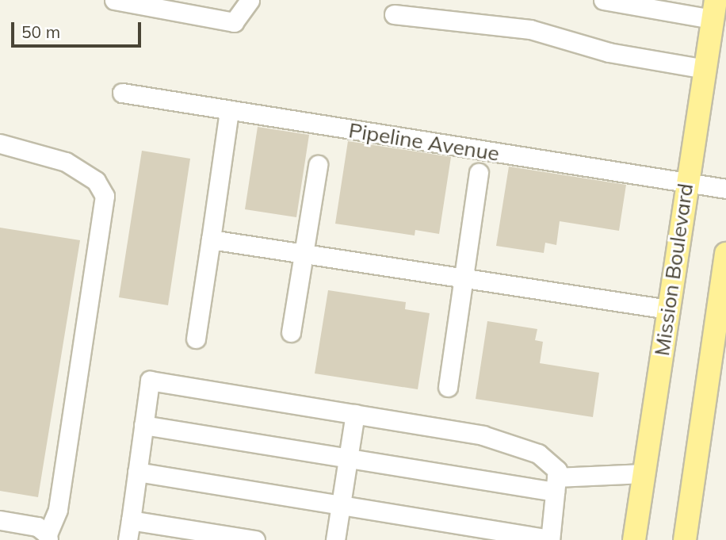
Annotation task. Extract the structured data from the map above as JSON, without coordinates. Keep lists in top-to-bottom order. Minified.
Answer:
{"streets":{"main road":["Mission Boulevard"],"street":["Pipeline Avenue"]},"crossings":[["Pipeline Avenue","Mission Boulevard"]],"scale_bar":"50 m"}
